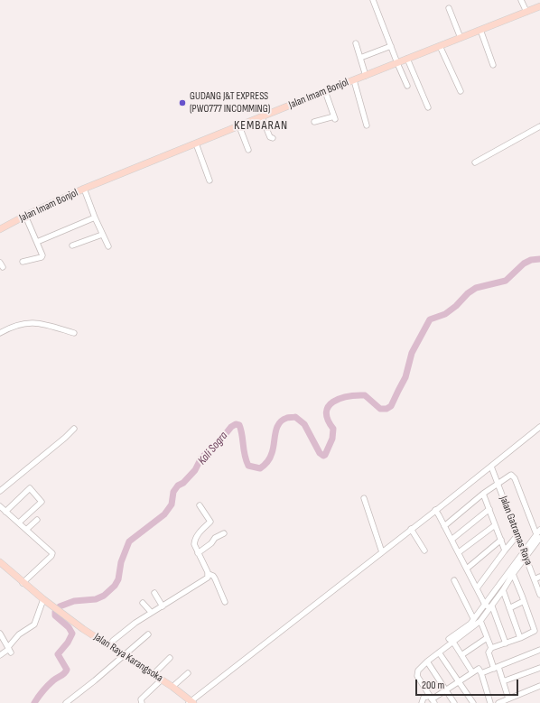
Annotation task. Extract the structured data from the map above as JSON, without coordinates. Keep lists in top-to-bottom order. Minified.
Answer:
{"streets":{"main road":["Jalan Imam Bonjol","Jalan Raya Karangsoka"],"street":["Jalan Gatramas Raya"]},"districts":["KEMBARAN"],"water":["Kali Sogra"],"places":["GUDANG J&T EXPRESS (PWO777 INCOMMING)"],"scale_bar":"200 m"}
